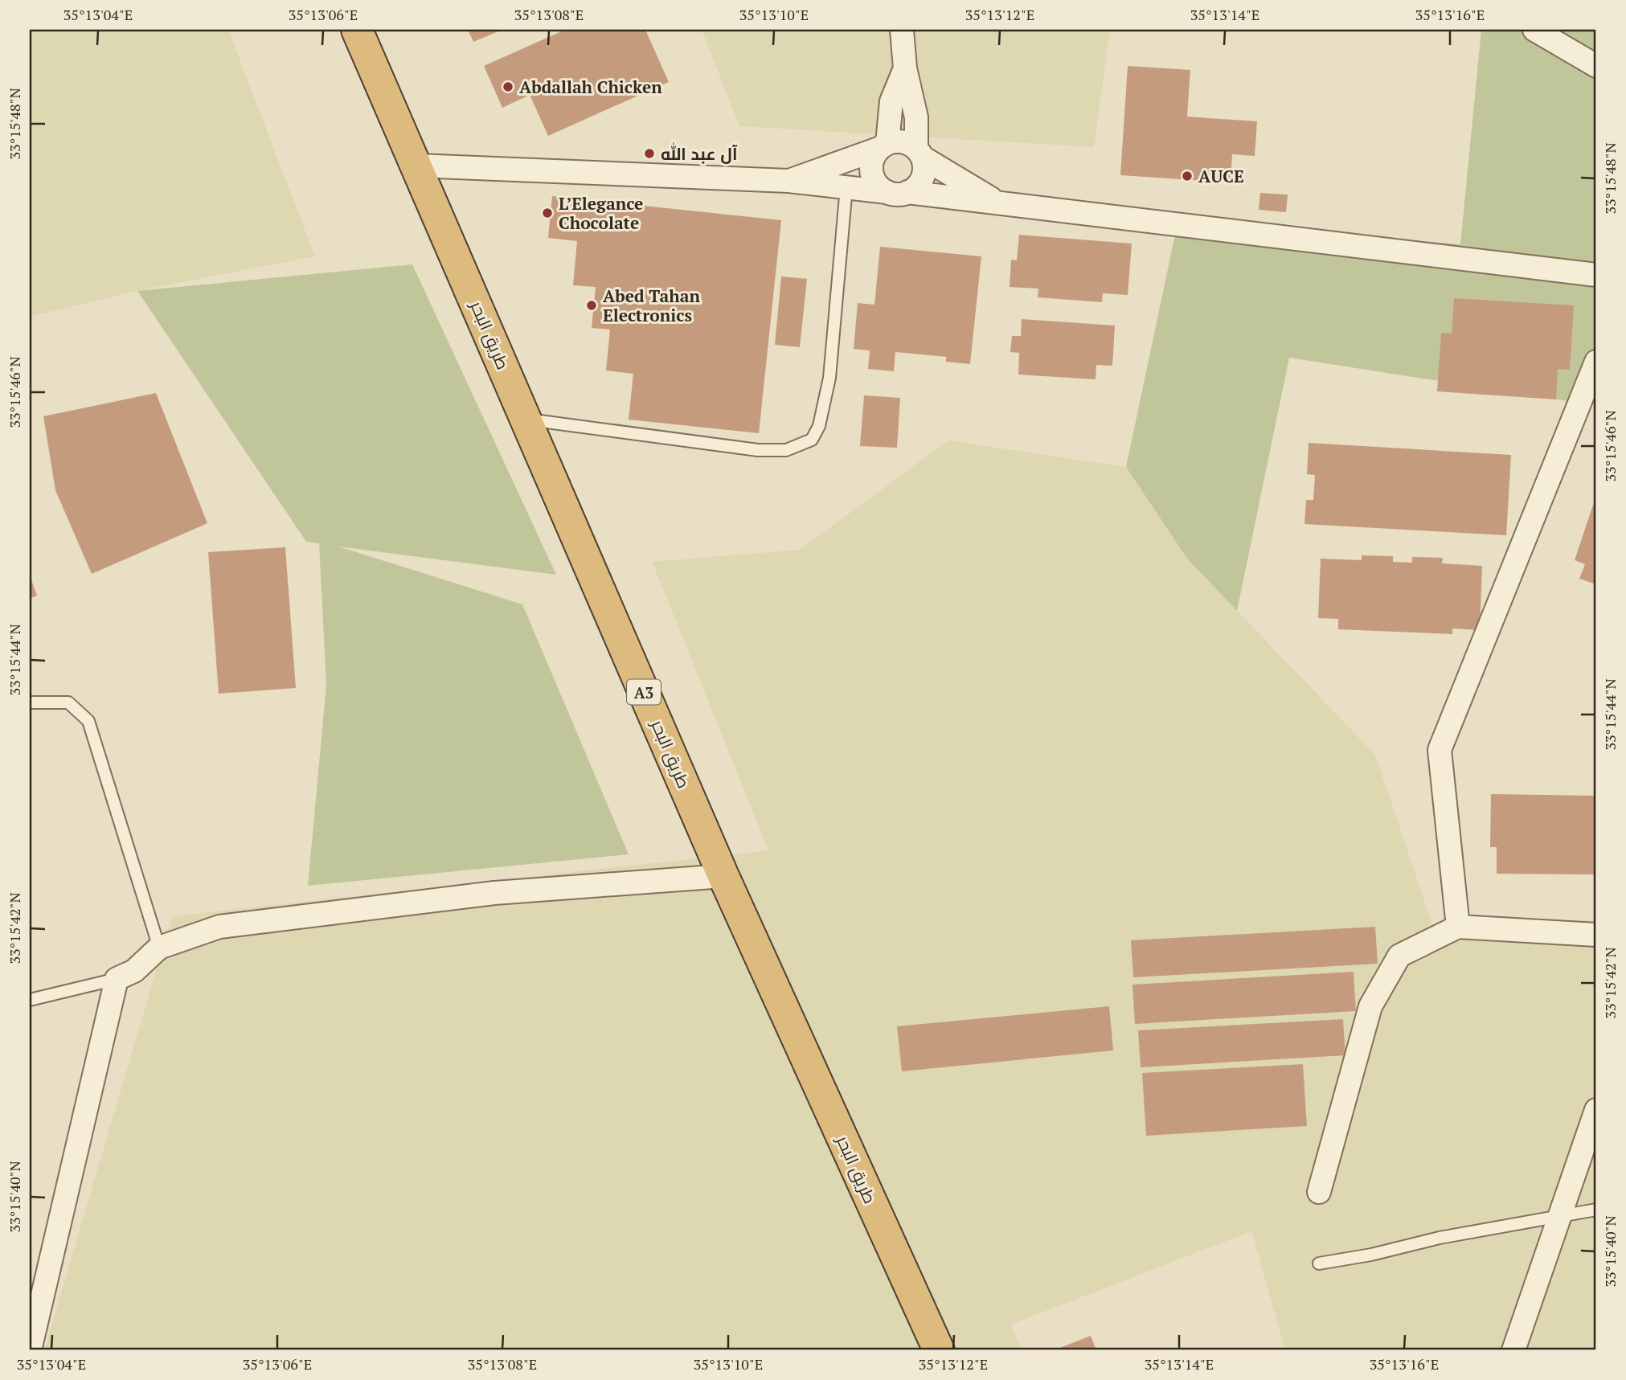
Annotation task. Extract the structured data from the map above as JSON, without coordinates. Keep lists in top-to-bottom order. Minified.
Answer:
{"streets":{"highway":["طريق البحر","A3"]},"places":["Abdallah Chicken","آل عبد الله","AUCE","L’Elegance Chocolate","Abed Tahan Electronics"],"coordinates":["35°13'04\"E","35°13'06\"E","35°13'08\"E","35°13'10\"E","35°13'12\"E","35°13'14\"E","35°13'16\"E","33°15'48\"N","33°15'46\"N","33°15'44\"N","33°15'42\"N","33°15'40\"N"]}
